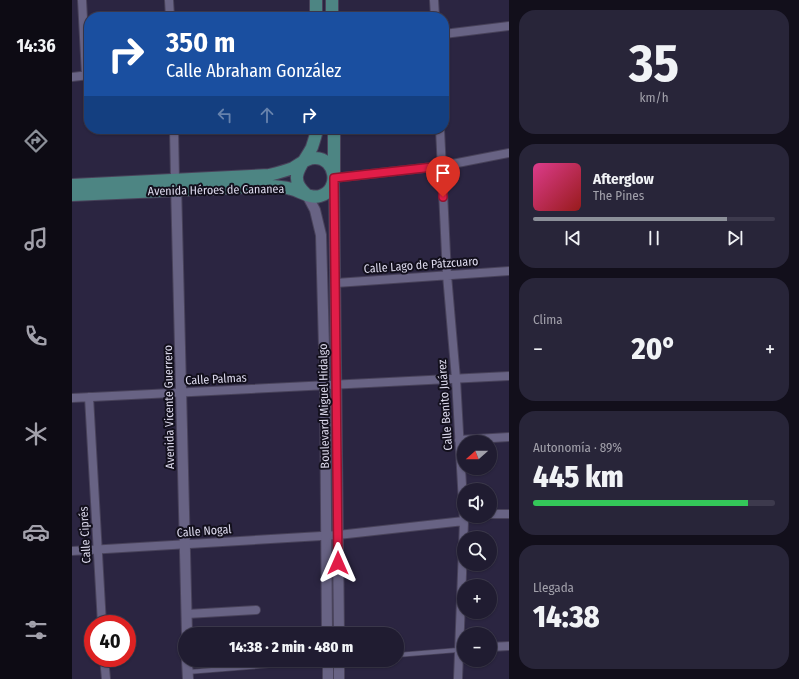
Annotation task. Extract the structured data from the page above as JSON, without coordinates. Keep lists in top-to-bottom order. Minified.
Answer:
{"streets":{"main road":["Avenida Héroes de Cananea"],"street":["Calle Lago de Pátzcuaro","Calle Palmas","Calle Benito Juárez","Boulevard Miguel Hidalgo","Avenida Vicente Guerrero","Calle Nogal","Calle Ciprés"]},"crossings":[["Avenida Héroes de Cananea","Boulevard Miguel Hidalgo"],["Avenida Héroes de Cananea","Avenida Vicente Guerrero"],["Calle Lago de Pátzcuaro","Calle Benito Juárez"],["Calle Lago de Pátzcuaro","Boulevard Miguel Hidalgo"],["Calle Palmas","Calle Benito Juárez"],["Calle Palmas","Boulevard Miguel Hidalgo"],["Calle Palmas","Avenida Vicente Guerrero"],["Calle Palmas","Calle Ciprés"],["Boulevard Miguel Hidalgo","Calle Nogal"],["Avenida Vicente Guerrero","Calle Nogal"],["Calle Nogal","Calle Ciprés"]],"north":"left","page":{"tabs":"14:36","tile":[["35","km/h"],"Clima",["Autonomía · 89%","445 km"],["Llegada","14:38"]],"turn":["350 m","Calle Abraham González"],"song":["Afterglow","The Pines"],"heat":["−","20°","+"],"map_buttons":["+","−"],"limit":"40","trip":"14:38 · 2 min · 480 m"}}
